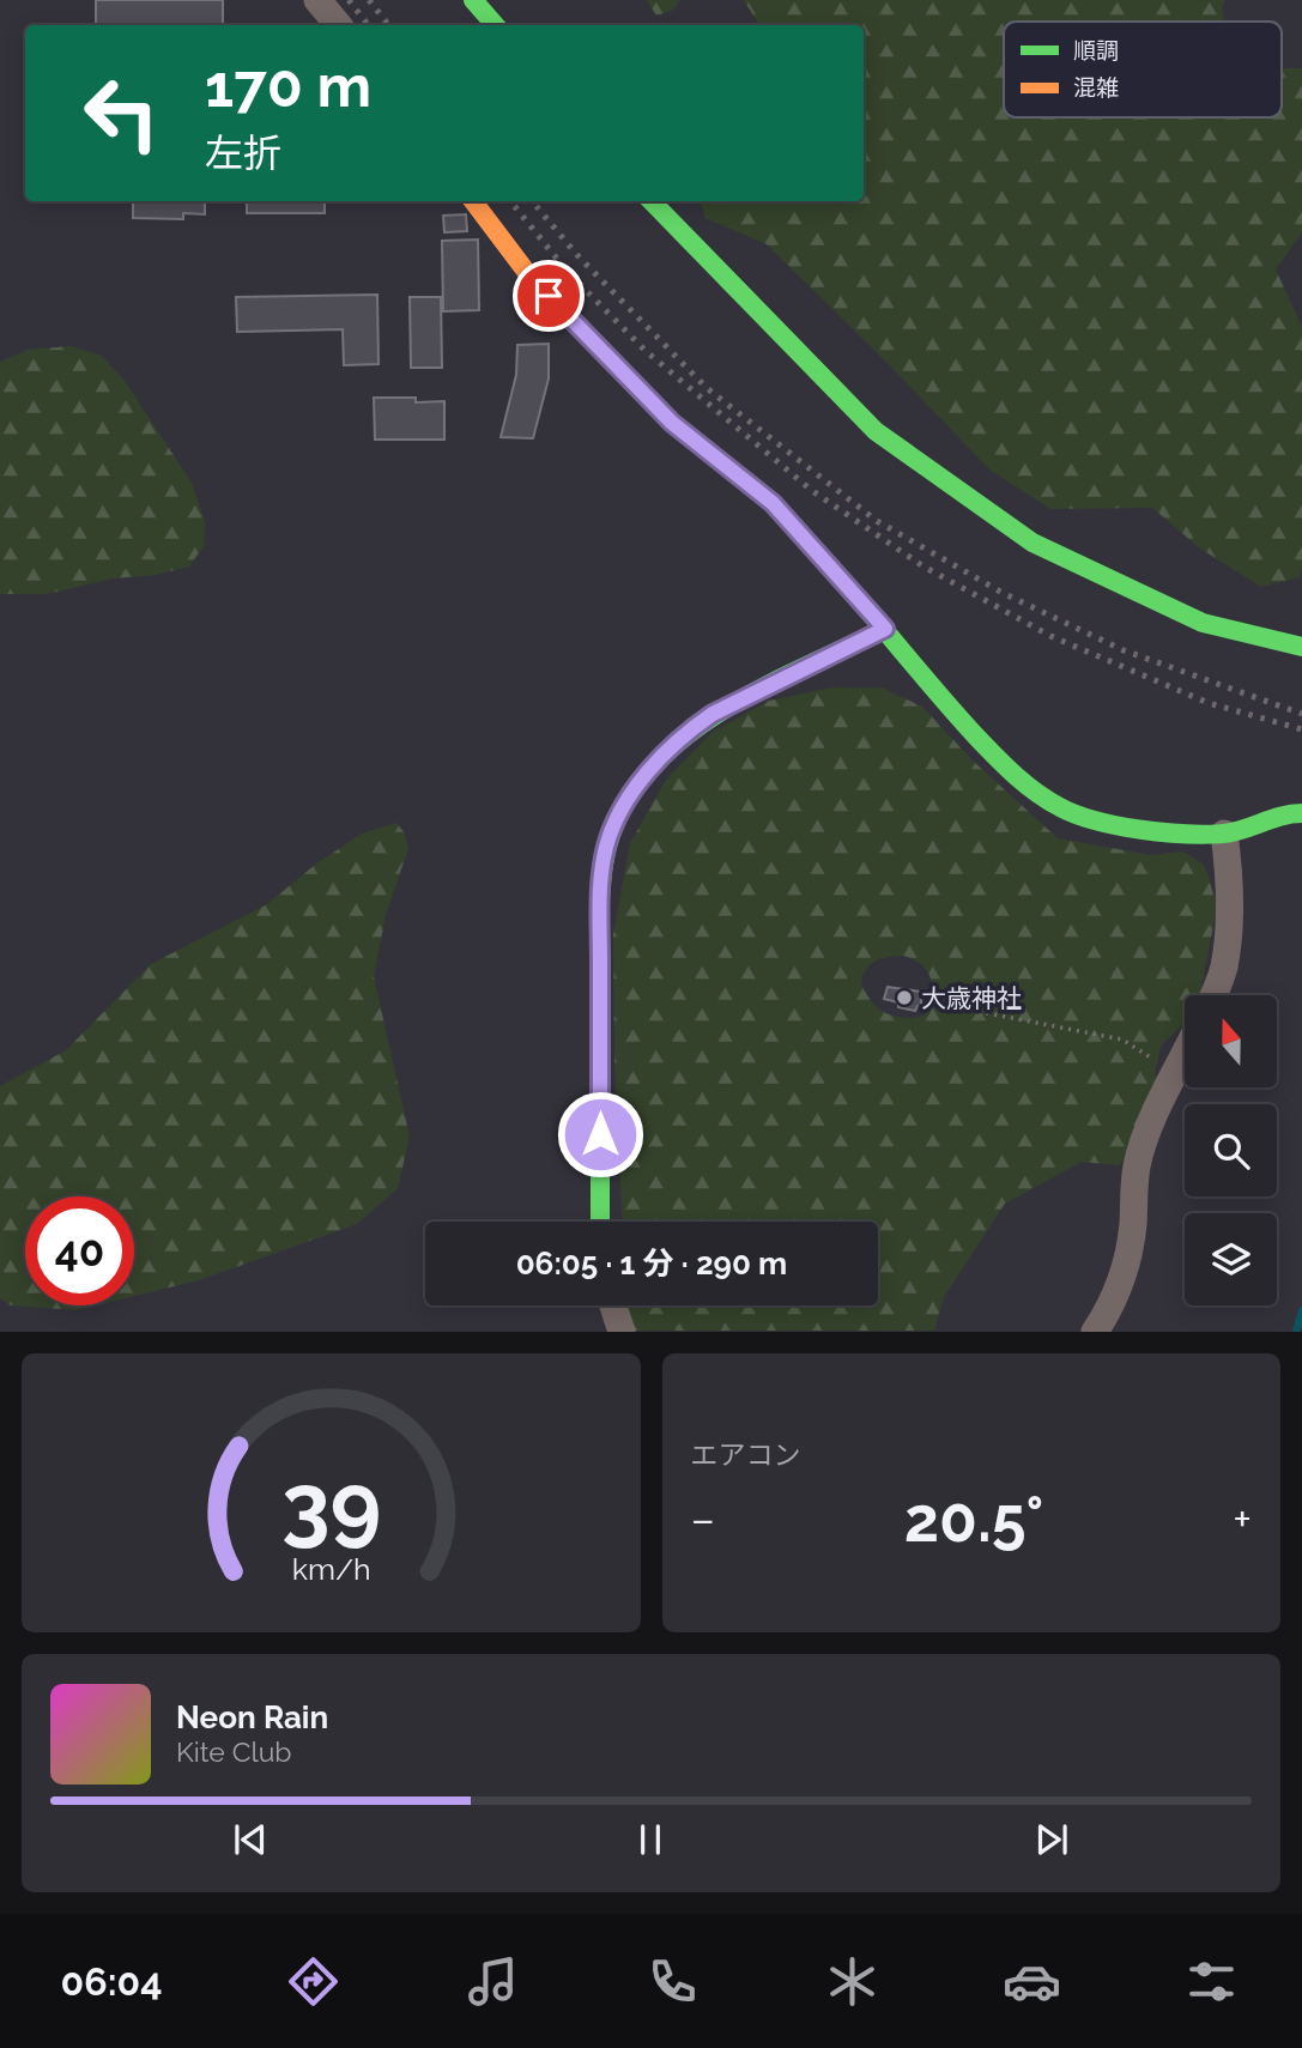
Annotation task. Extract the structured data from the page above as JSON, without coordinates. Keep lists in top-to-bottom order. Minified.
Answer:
{"places":["大歳神社"],"legend":["順調","混雑"],"north":"top","page":{"turn":["170 m","左折"],"limit":"40","trip":"06:05 · 1 分 · 290 m","tile":"エアコン","heat":["−","20.5°","+"],"song":["Neon Rain","Kite Club"],"tabs":"06:04","gauge":["39","km/h"]}}
